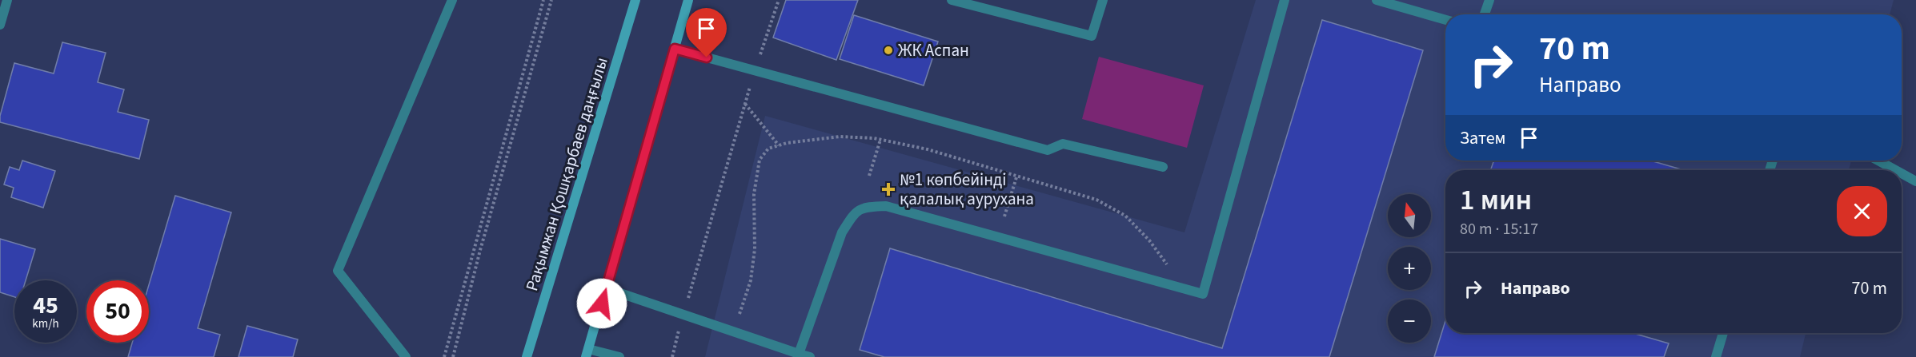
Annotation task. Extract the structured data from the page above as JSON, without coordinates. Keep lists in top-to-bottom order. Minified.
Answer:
{"streets":{"main road":["Рақымжан Қошқарбаев даңғылы"]},"places":{"other":["ЖК Аспан"],"health":["№1 көпбейінді қалалық аурухана"]},"north":"top","page":{"turn":["70 m","Направо"],"then":"Затем","heading":["1 мин","80 m · 15:17"],"map_buttons":["+","−"],"list":[{"name":"Направо","value":"70 m"}],"speed":"45 km/h","limit":"50"}}
